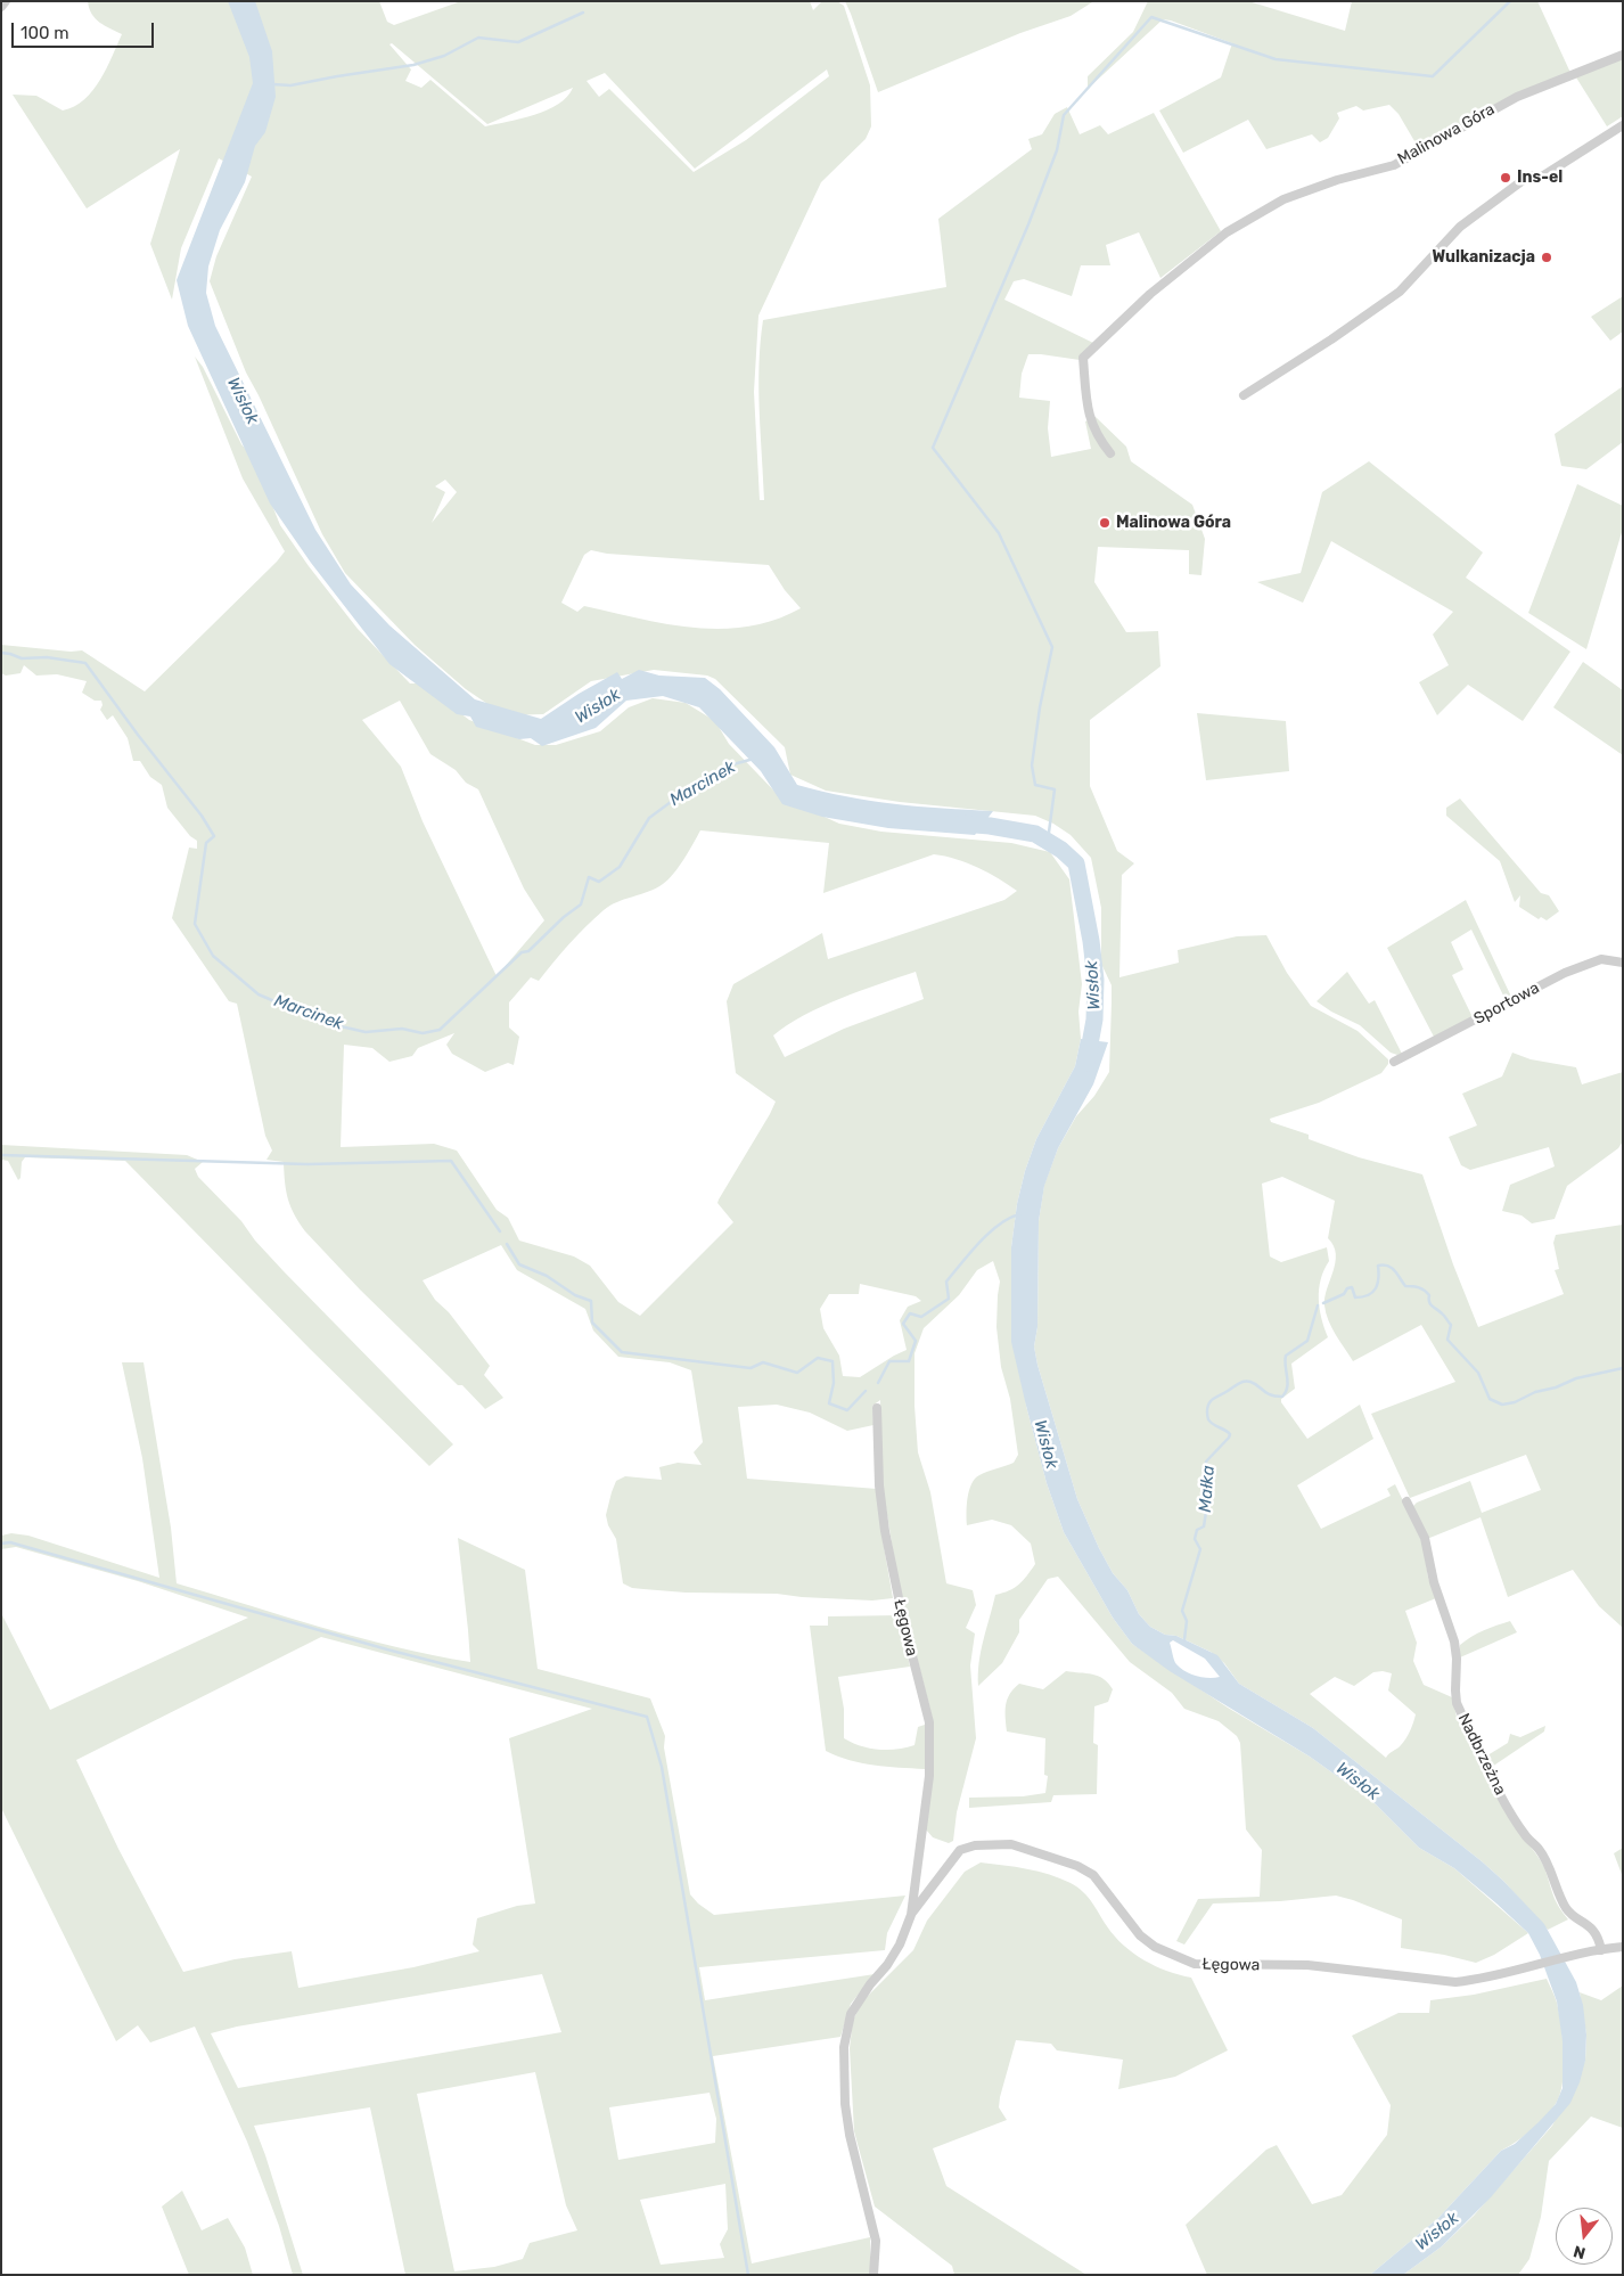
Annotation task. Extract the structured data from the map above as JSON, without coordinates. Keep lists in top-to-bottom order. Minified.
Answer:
{"streets":{"street":["Malinowa Góra","Sportowa","Łęgowa","Nadbrzeżna"]},"crossings":[["Łęgowa","Nadbrzeżna"]],"water":["Wisłok","Marcinek","Małka"],"places":["Ins-el","Wulkanizacja","Malinowa Góra"],"scale_bar":"100 m","north":"bottom"}
